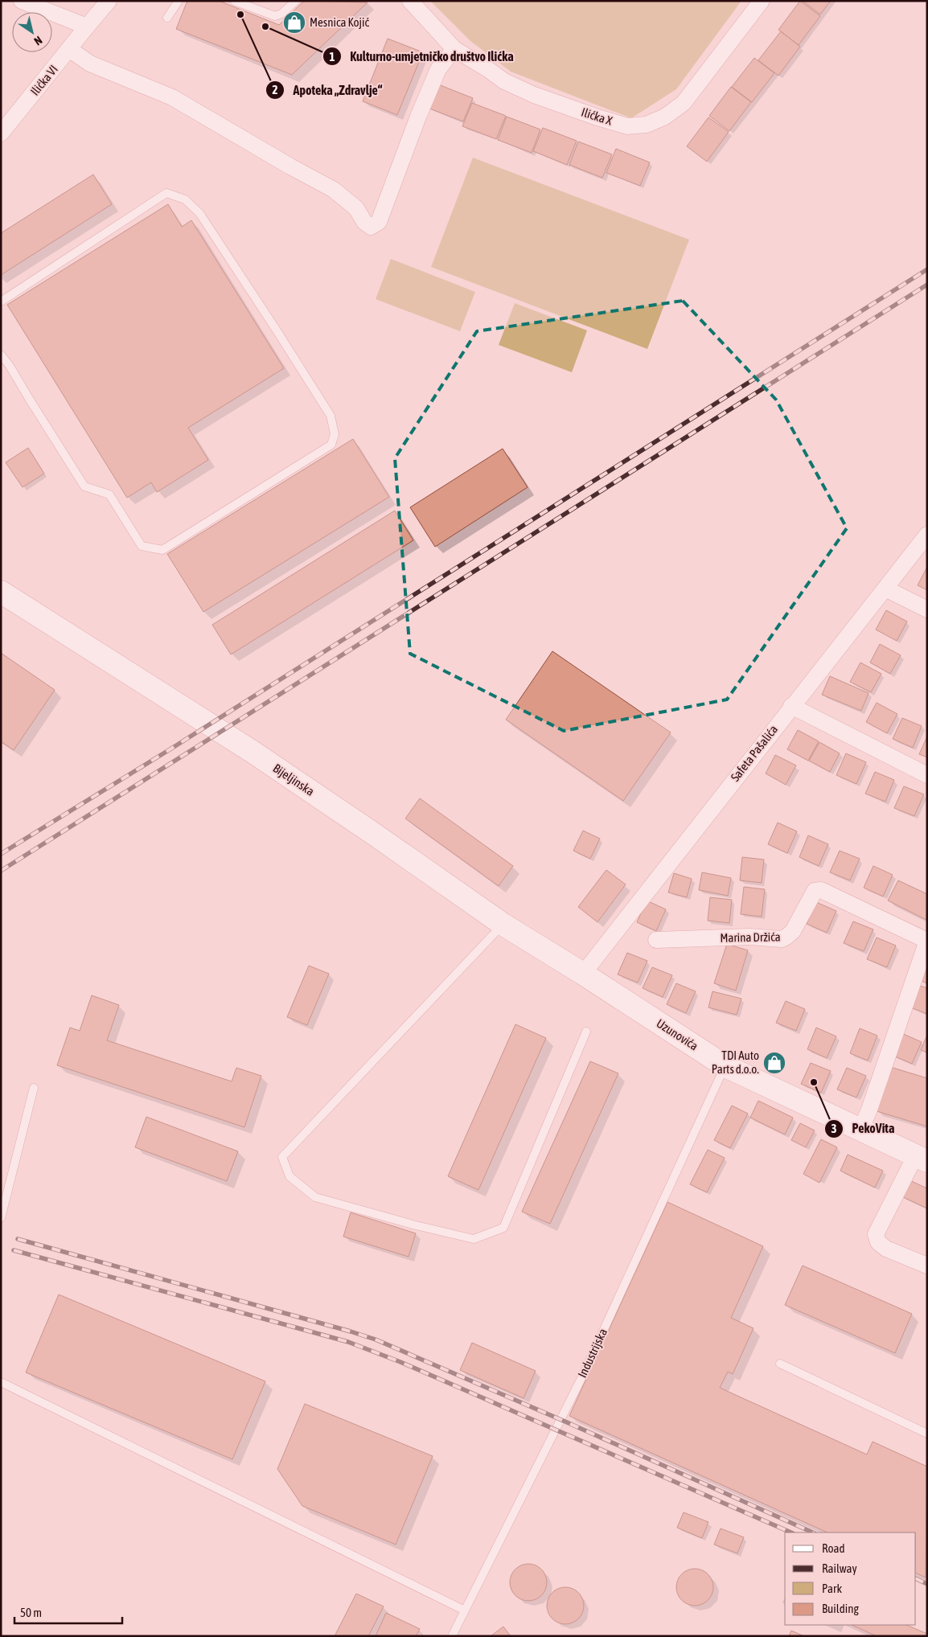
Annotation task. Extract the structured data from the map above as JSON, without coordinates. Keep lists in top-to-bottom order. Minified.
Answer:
{"streets":{"main road":["Bijeljinska","Uzunovića"],"street":["Ilićka VI","Ilićka X","Safeta Pašalića","Marina Držića"],"lane":["Industrijska"]},"crossings":[["Safeta Pašalića","Bijeljinska"],["Safeta Pašalića","Uzunovića"],["Bijeljinska","Uzunovića"],["Uzunovića","Industrijska"]],"places":{"other":["Apoteka „Zdravlje“","Kulturno-umjetničko društvo Ilićka","PekoVita"],"shop":["Mesnica Kojić","TDI Auto Parts d.o.o."]},"legend":["Road","Railway","Park","Building"],"scale_bar":"50 m","north":"bottom right"}
